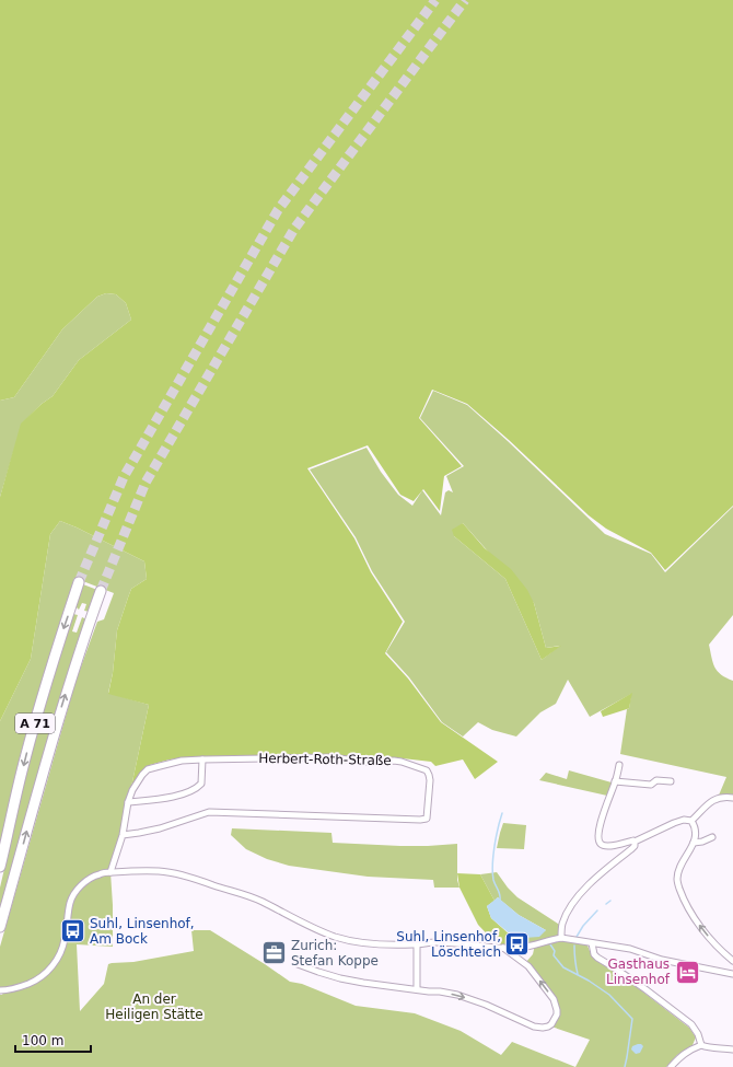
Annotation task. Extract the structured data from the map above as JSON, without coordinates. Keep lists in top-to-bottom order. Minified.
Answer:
{"streets":{"highway":["A 71"],"street":["Herbert-Roth-Straße"]},"parks":["An der Heiligen Stätte"],"places":{"bus stop":["Suhl, Linsenhof, Am Bock","Suhl, Linsenhof, Löschteich"],"office":["Zurich: Stefan Koppe"],"hotel":["Gasthaus Linsenhof"]},"scale_bar":"100 m"}
